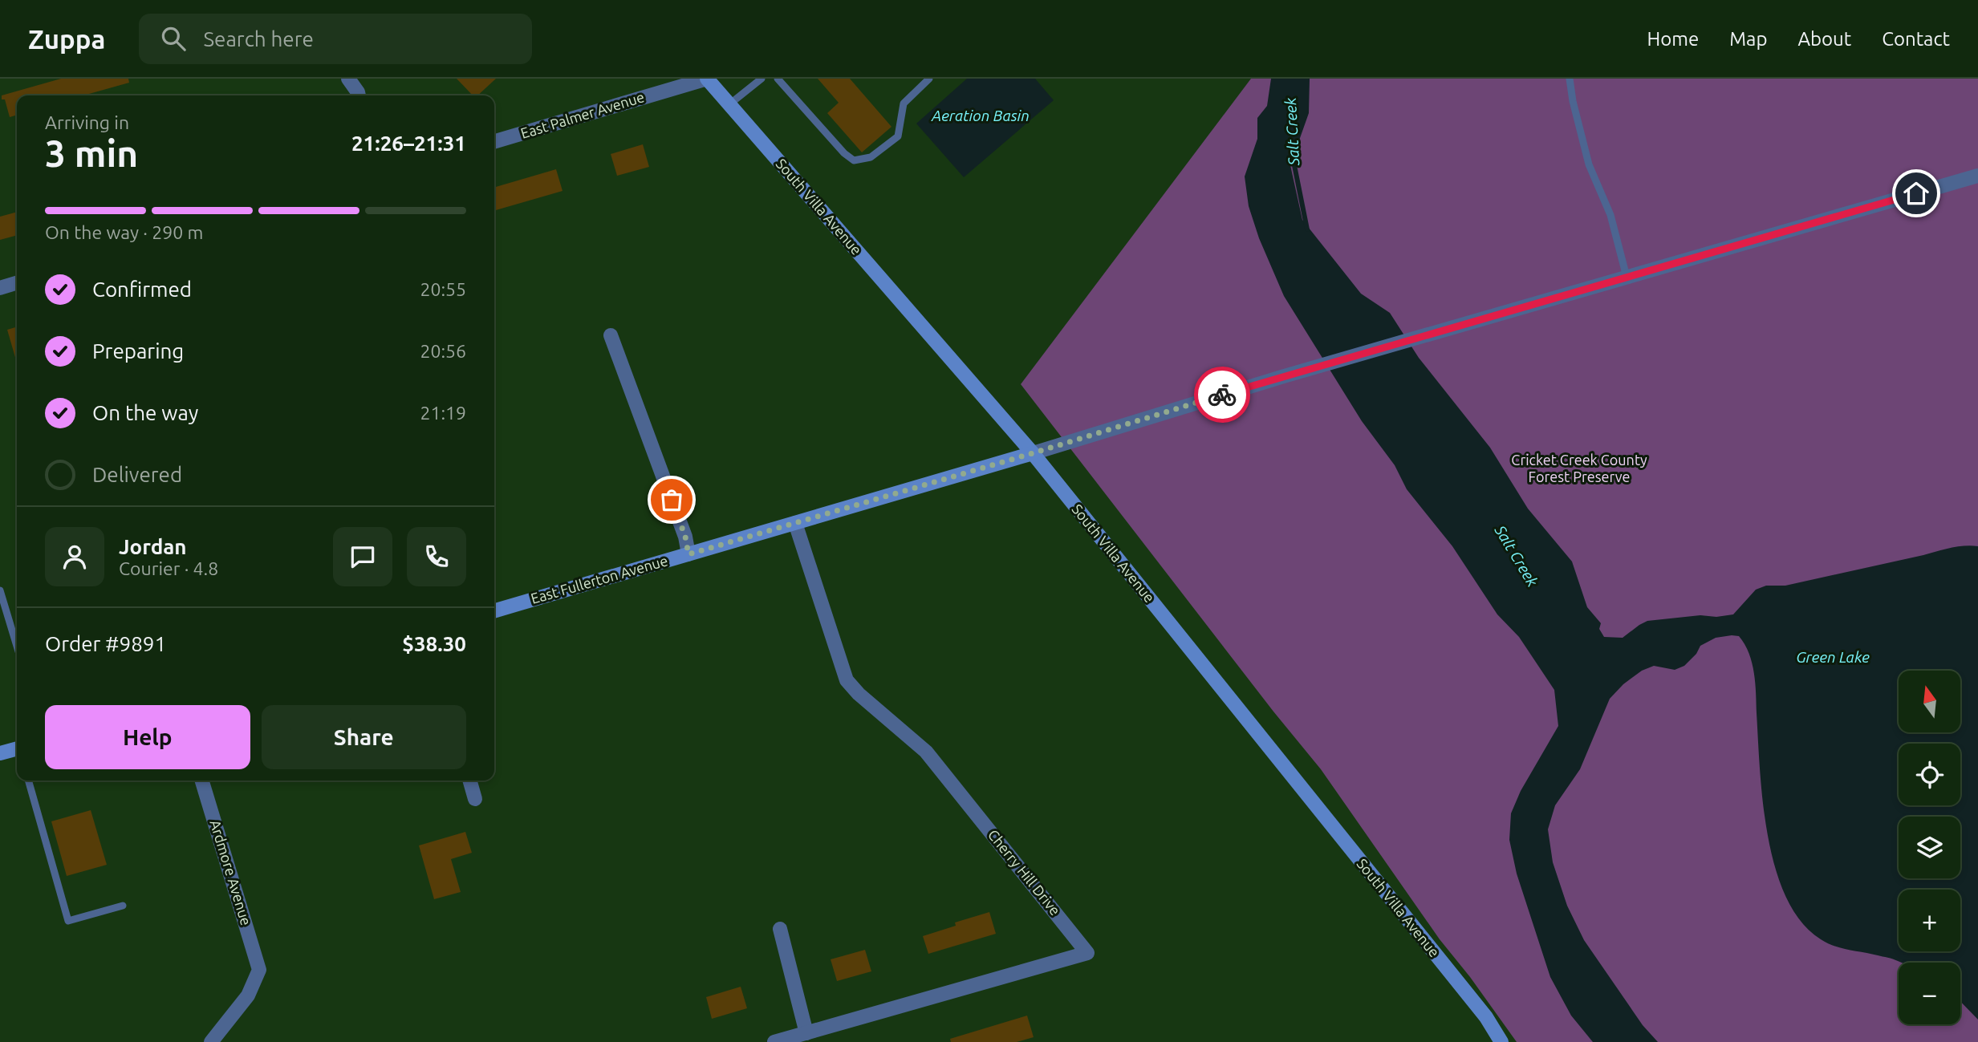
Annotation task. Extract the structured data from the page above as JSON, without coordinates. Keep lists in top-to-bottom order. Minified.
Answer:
{"streets":{"main road":["South Villa Avenue","East Fullerton Avenue"],"street":["East Palmer Avenue","Ardmore Avenue","Cherry Hill Drive"]},"crossings":[["East Palmer Avenue","South Villa Avenue"],["South Villa Avenue","East Fullerton Avenue"],["East Fullerton Avenue","Cherry Hill Drive"]],"water":["Aeration Basin","Salt Creek","Green Lake"],"parks":["Cricket Creek County Forest Preserve"],"north":"top","page":{"header":"Zuppa","search":"Search here","nav":["Home","Map","About","Contact"],"heading":["3 min","Arriving in","21:26–21:31"],"panel":["Jordan","Courier · 4.8","Order #9891","$38.30"],"bar":"On the way · 290 m","list":[["Confirmed","20:55"],["Preparing","20:56"],["On the way","21:19"],"Delivered"],"map_buttons":["+","−"],"buttons":["Help","Share"]}}
